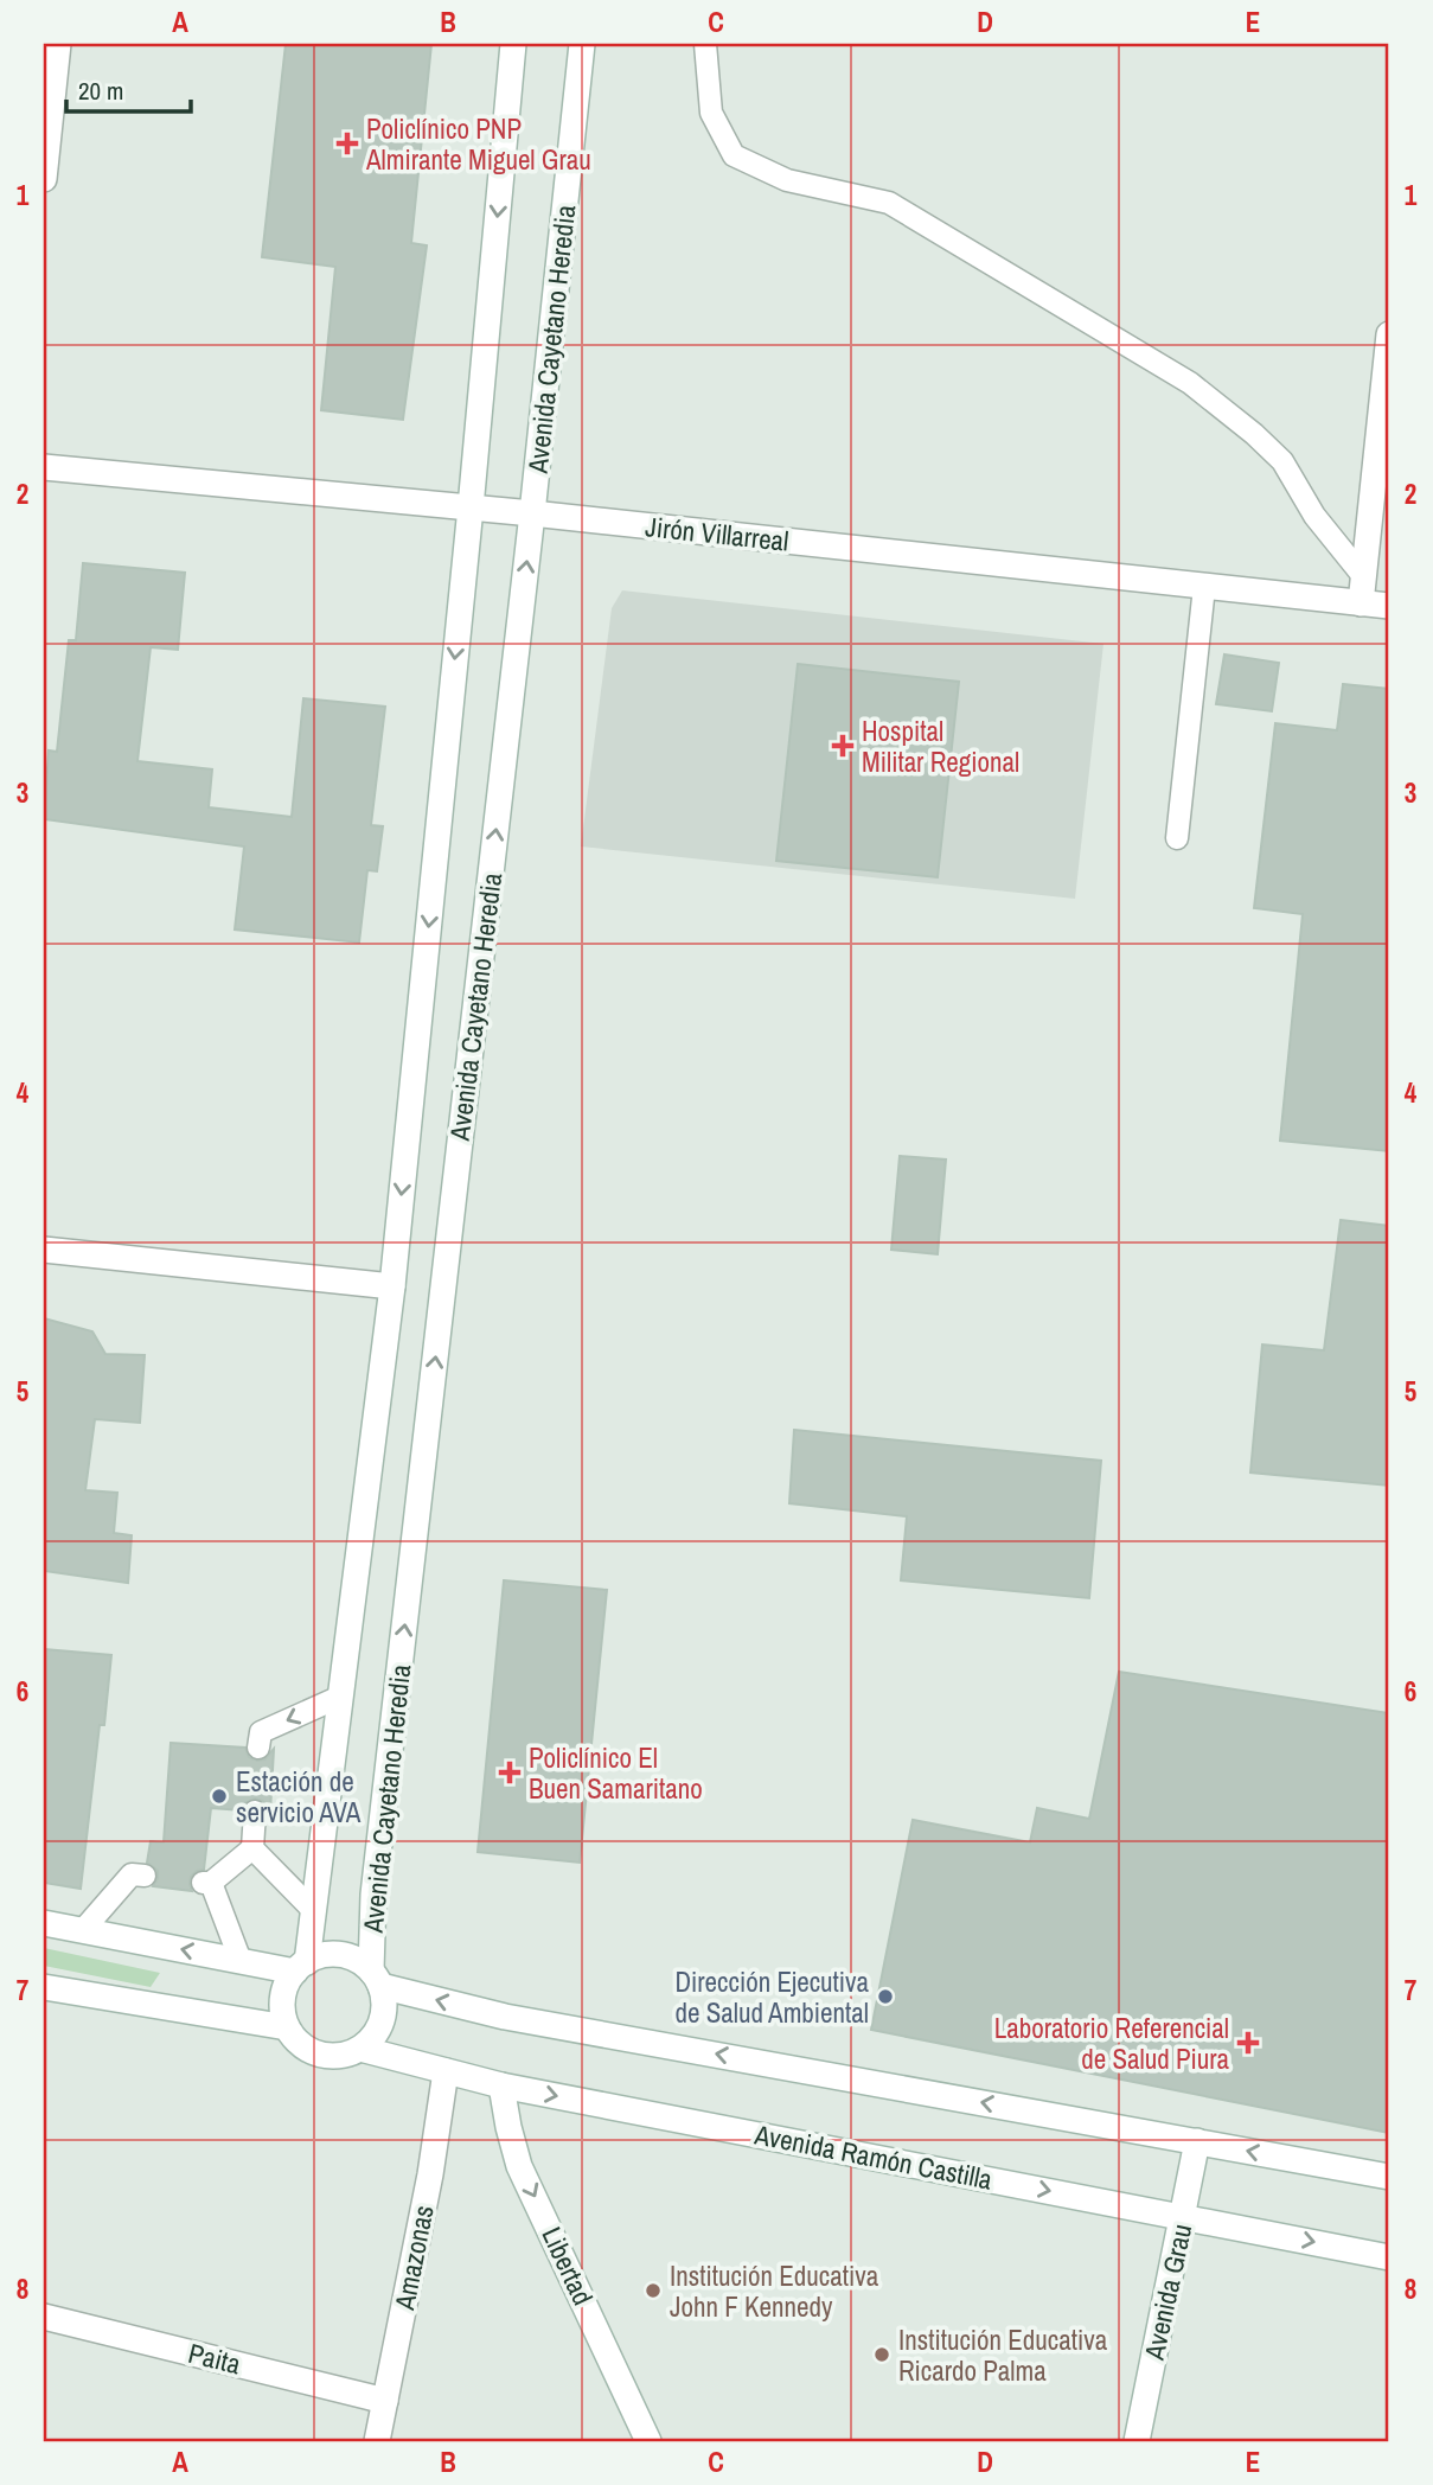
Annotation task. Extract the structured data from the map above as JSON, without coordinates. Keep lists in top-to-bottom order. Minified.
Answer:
{"streets":{"main road":["Avenida Cayetano Heredia","Jirón Villarreal","Avenida Ramón Castilla","Amazonas","Libertad","Avenida Grau","Paita"]},"crossings":[["Avenida Cayetano Heredia","Jirón Villarreal"],["Avenida Cayetano Heredia","Avenida Ramón Castilla"],["Avenida Ramón Castilla","Amazonas"],["Avenida Ramón Castilla","Libertad"],["Avenida Ramón Castilla","Avenida Grau"],["Amazonas","Paita"]],"one_way":["Libertad"],"places":{"health":["Policlínico PNP Almirante Miguel Grau","Hospital Militar Regional","Policlínico El Buen Samaritano","Laboratorio Referencial de Salud Piura"],"other":["Estación de servicio AVA","Dirección Ejecutiva de Salud Ambiental","Institución Educativa John F Kennedy","Institución Educativa Ricardo Palma"]},"scale_bar":"20 m","grid":{"columns":["A","B","C","D","E"],"rows":["1","2","3","4","5","6","7","8"]}}
